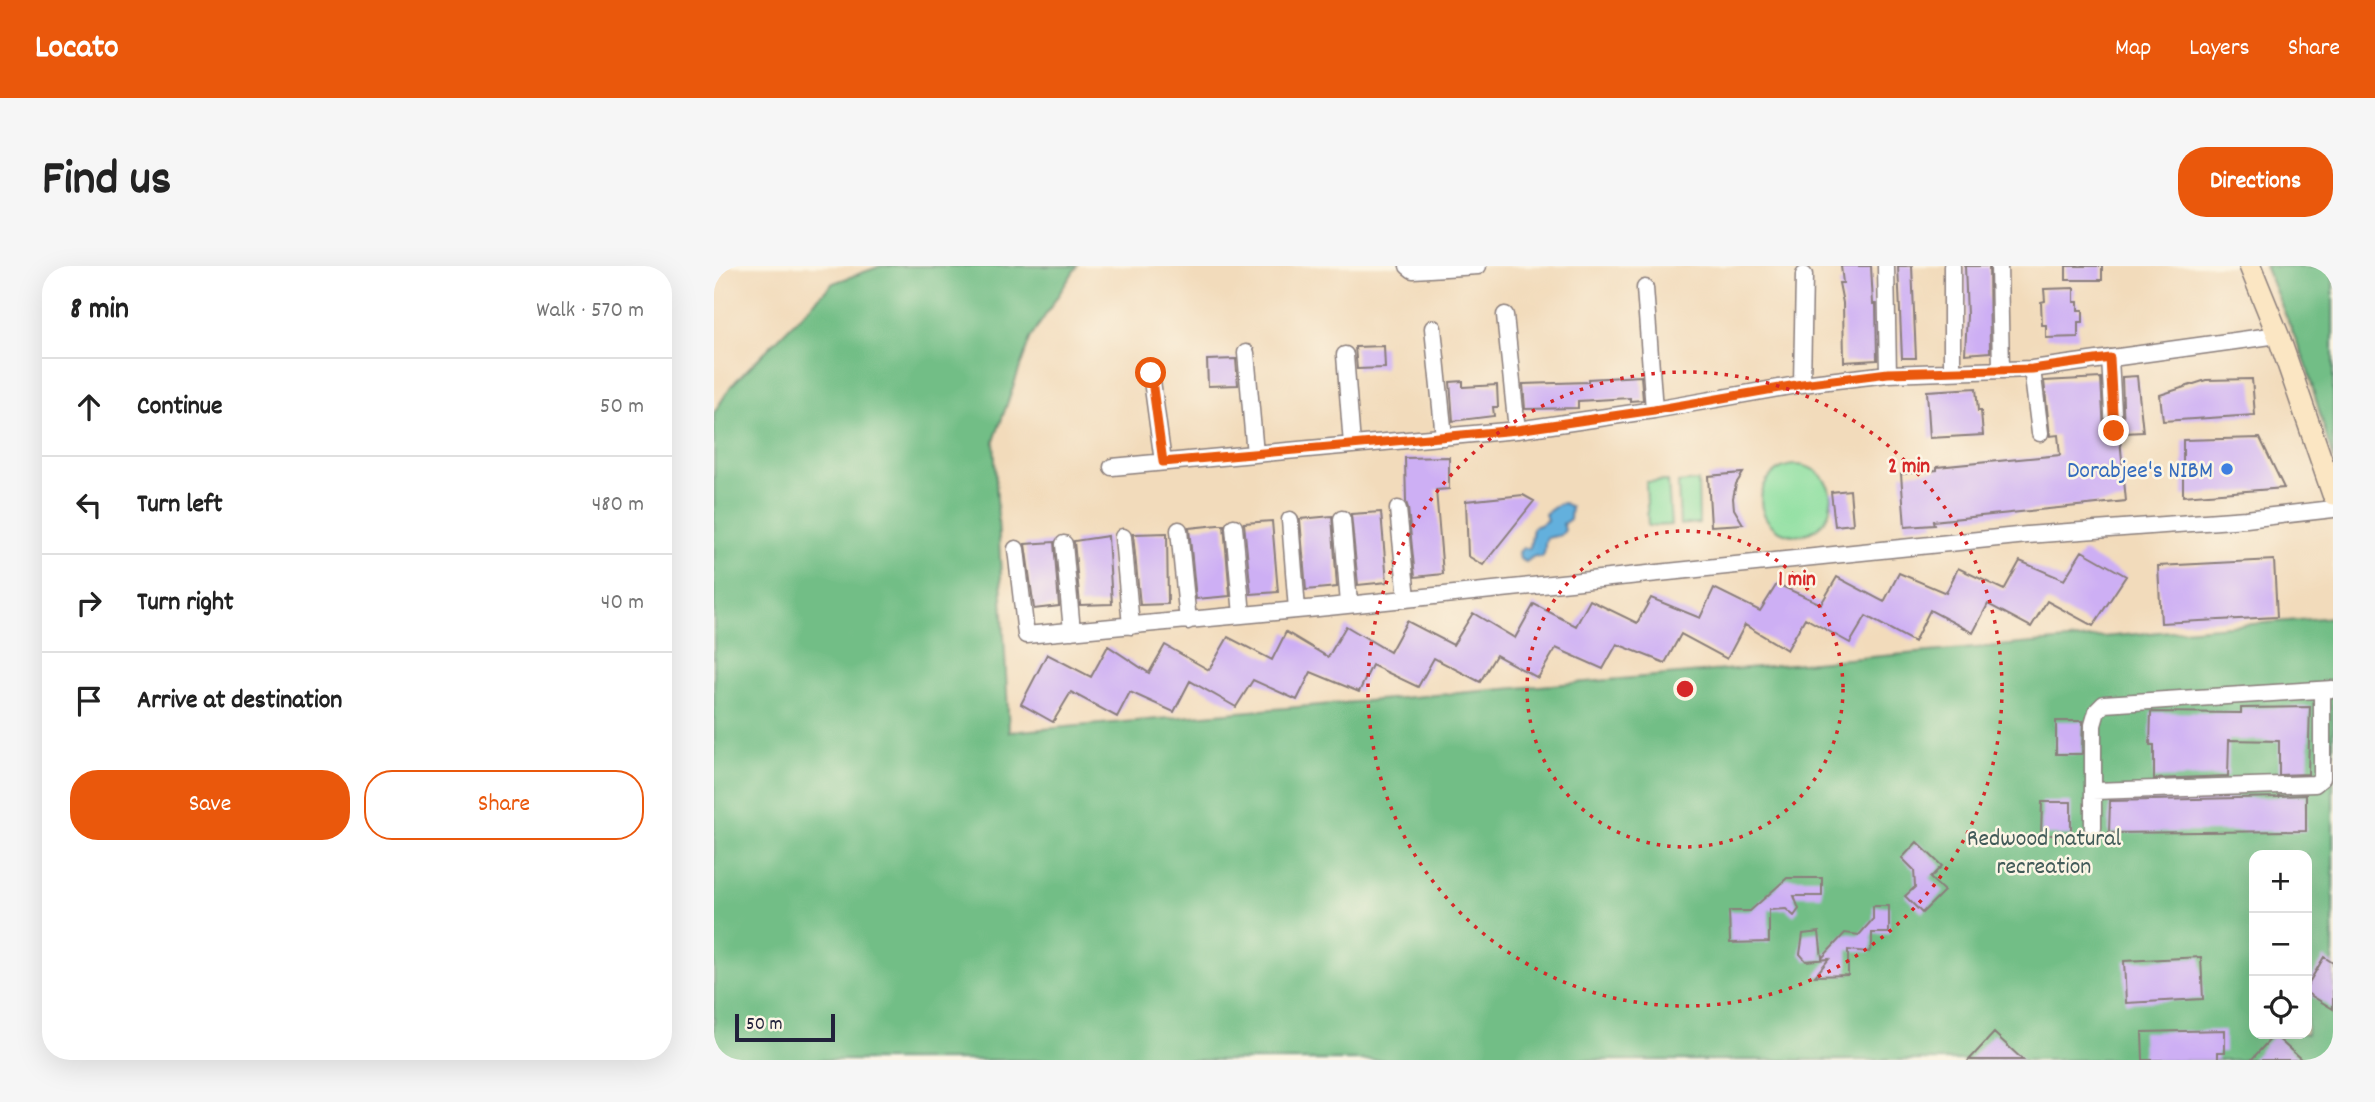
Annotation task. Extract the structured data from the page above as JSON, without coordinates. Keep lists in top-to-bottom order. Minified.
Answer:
{"parks":["Redwood natural recreation"],"places":["Dorabjee's NIBM"],"scale_bar":"50 m","page":{"header":"Locato","nav":["Map","Layers","Share"],"title":"Find us","buttons":["Directions",["Save","Share"]],"heading":["8 min","Walk · 570 m"],"list":[["Continue","50 m"],["Turn left","480 m"],["Turn right","40 m"],"Arrive at destination"],"map_buttons":["+","−"],"scale":"50 m"},"rings":["2 min","1 min"]}
